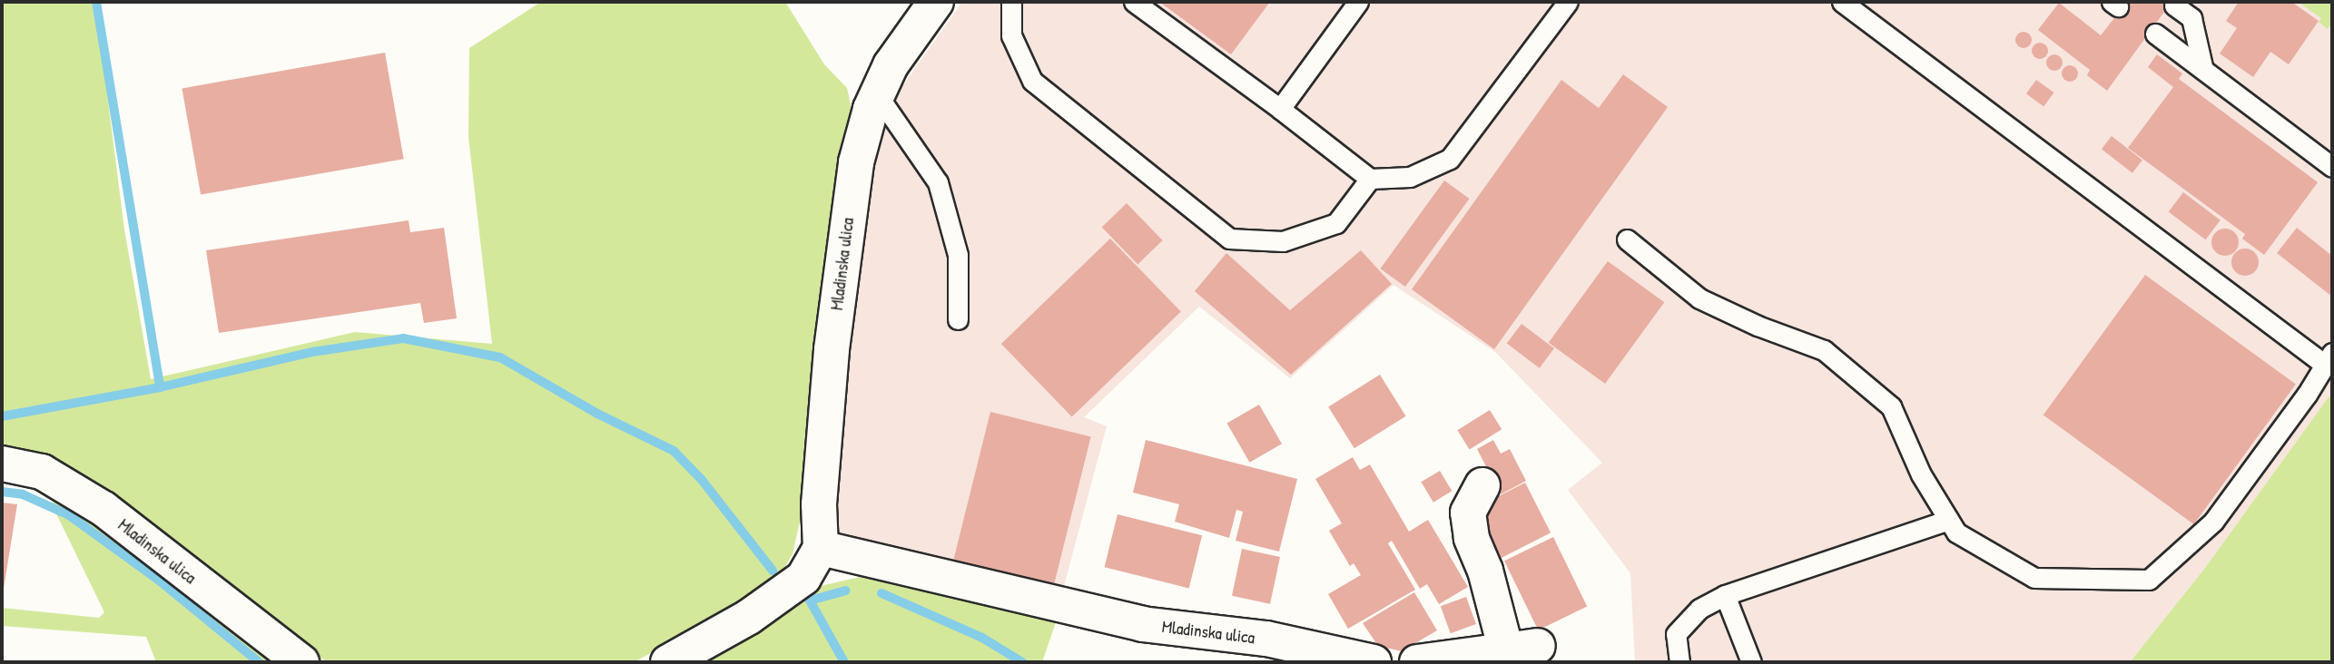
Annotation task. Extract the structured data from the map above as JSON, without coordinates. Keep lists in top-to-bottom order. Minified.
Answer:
{"streets":{"street":["Mladinska ulica"]}}
